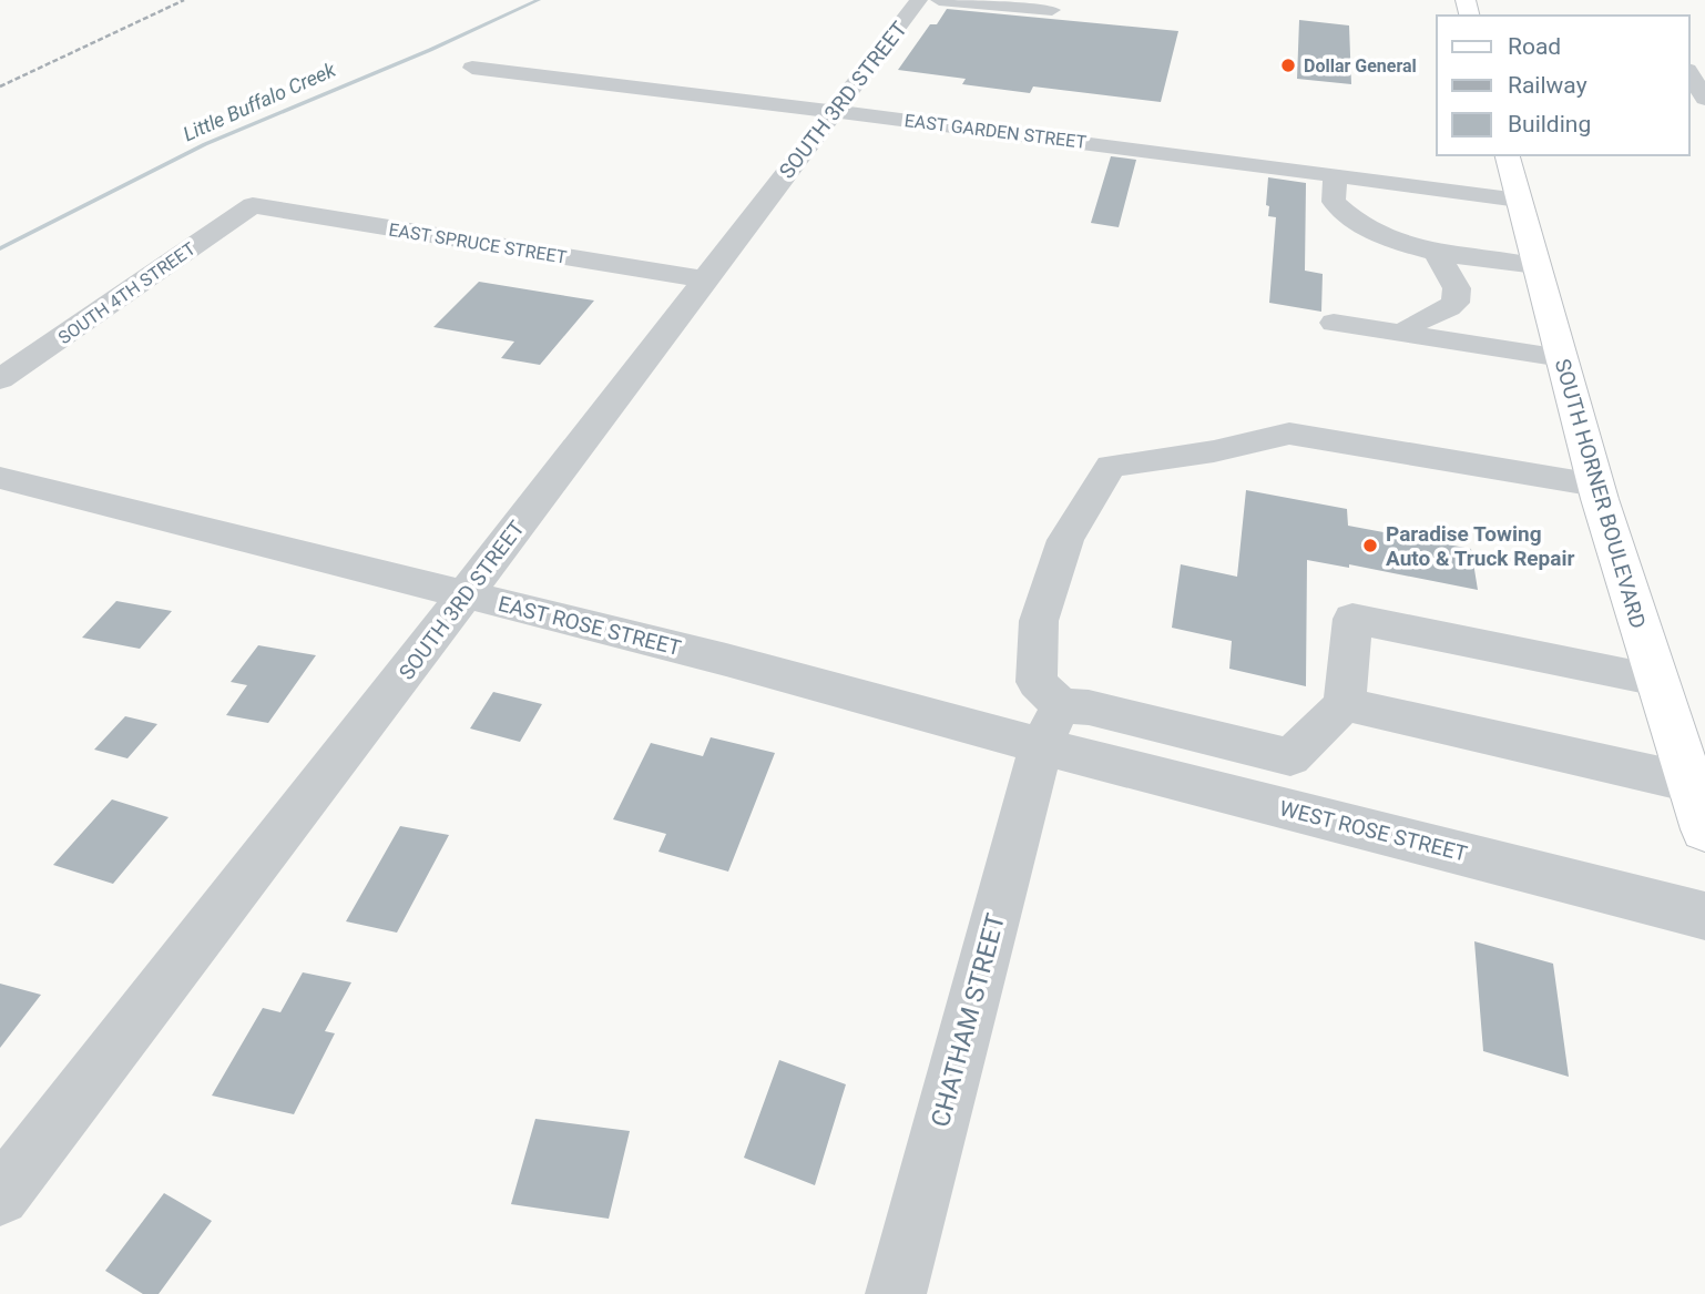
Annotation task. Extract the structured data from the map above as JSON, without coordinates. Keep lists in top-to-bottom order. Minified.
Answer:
{"streets":{"main road":["SOUTH HORNER BOULEVARD"],"street":["SOUTH 3RD STREET","EAST GARDEN STREET","EAST SPRUCE STREET","SOUTH 4TH STREET","EAST ROSE STREET","WEST ROSE STREET","CHATHAM STREET"]},"crossings":[["SOUTH 3RD STREET","EAST GARDEN STREET"],["SOUTH 3RD STREET","EAST SPRUCE STREET"],["SOUTH 3RD STREET","EAST ROSE STREET"],["EAST GARDEN STREET","SOUTH HORNER BOULEVARD"],["EAST SPRUCE STREET","SOUTH 4TH STREET"],["EAST ROSE STREET","WEST ROSE STREET"],["EAST ROSE STREET","CHATHAM STREET"],["WEST ROSE STREET","CHATHAM STREET"]],"water":["Little Buffalo Creek"],"places":["Dollar General","Paradise Towing Auto & Truck Repair"],"legend":["Road","Railway","Building"]}
